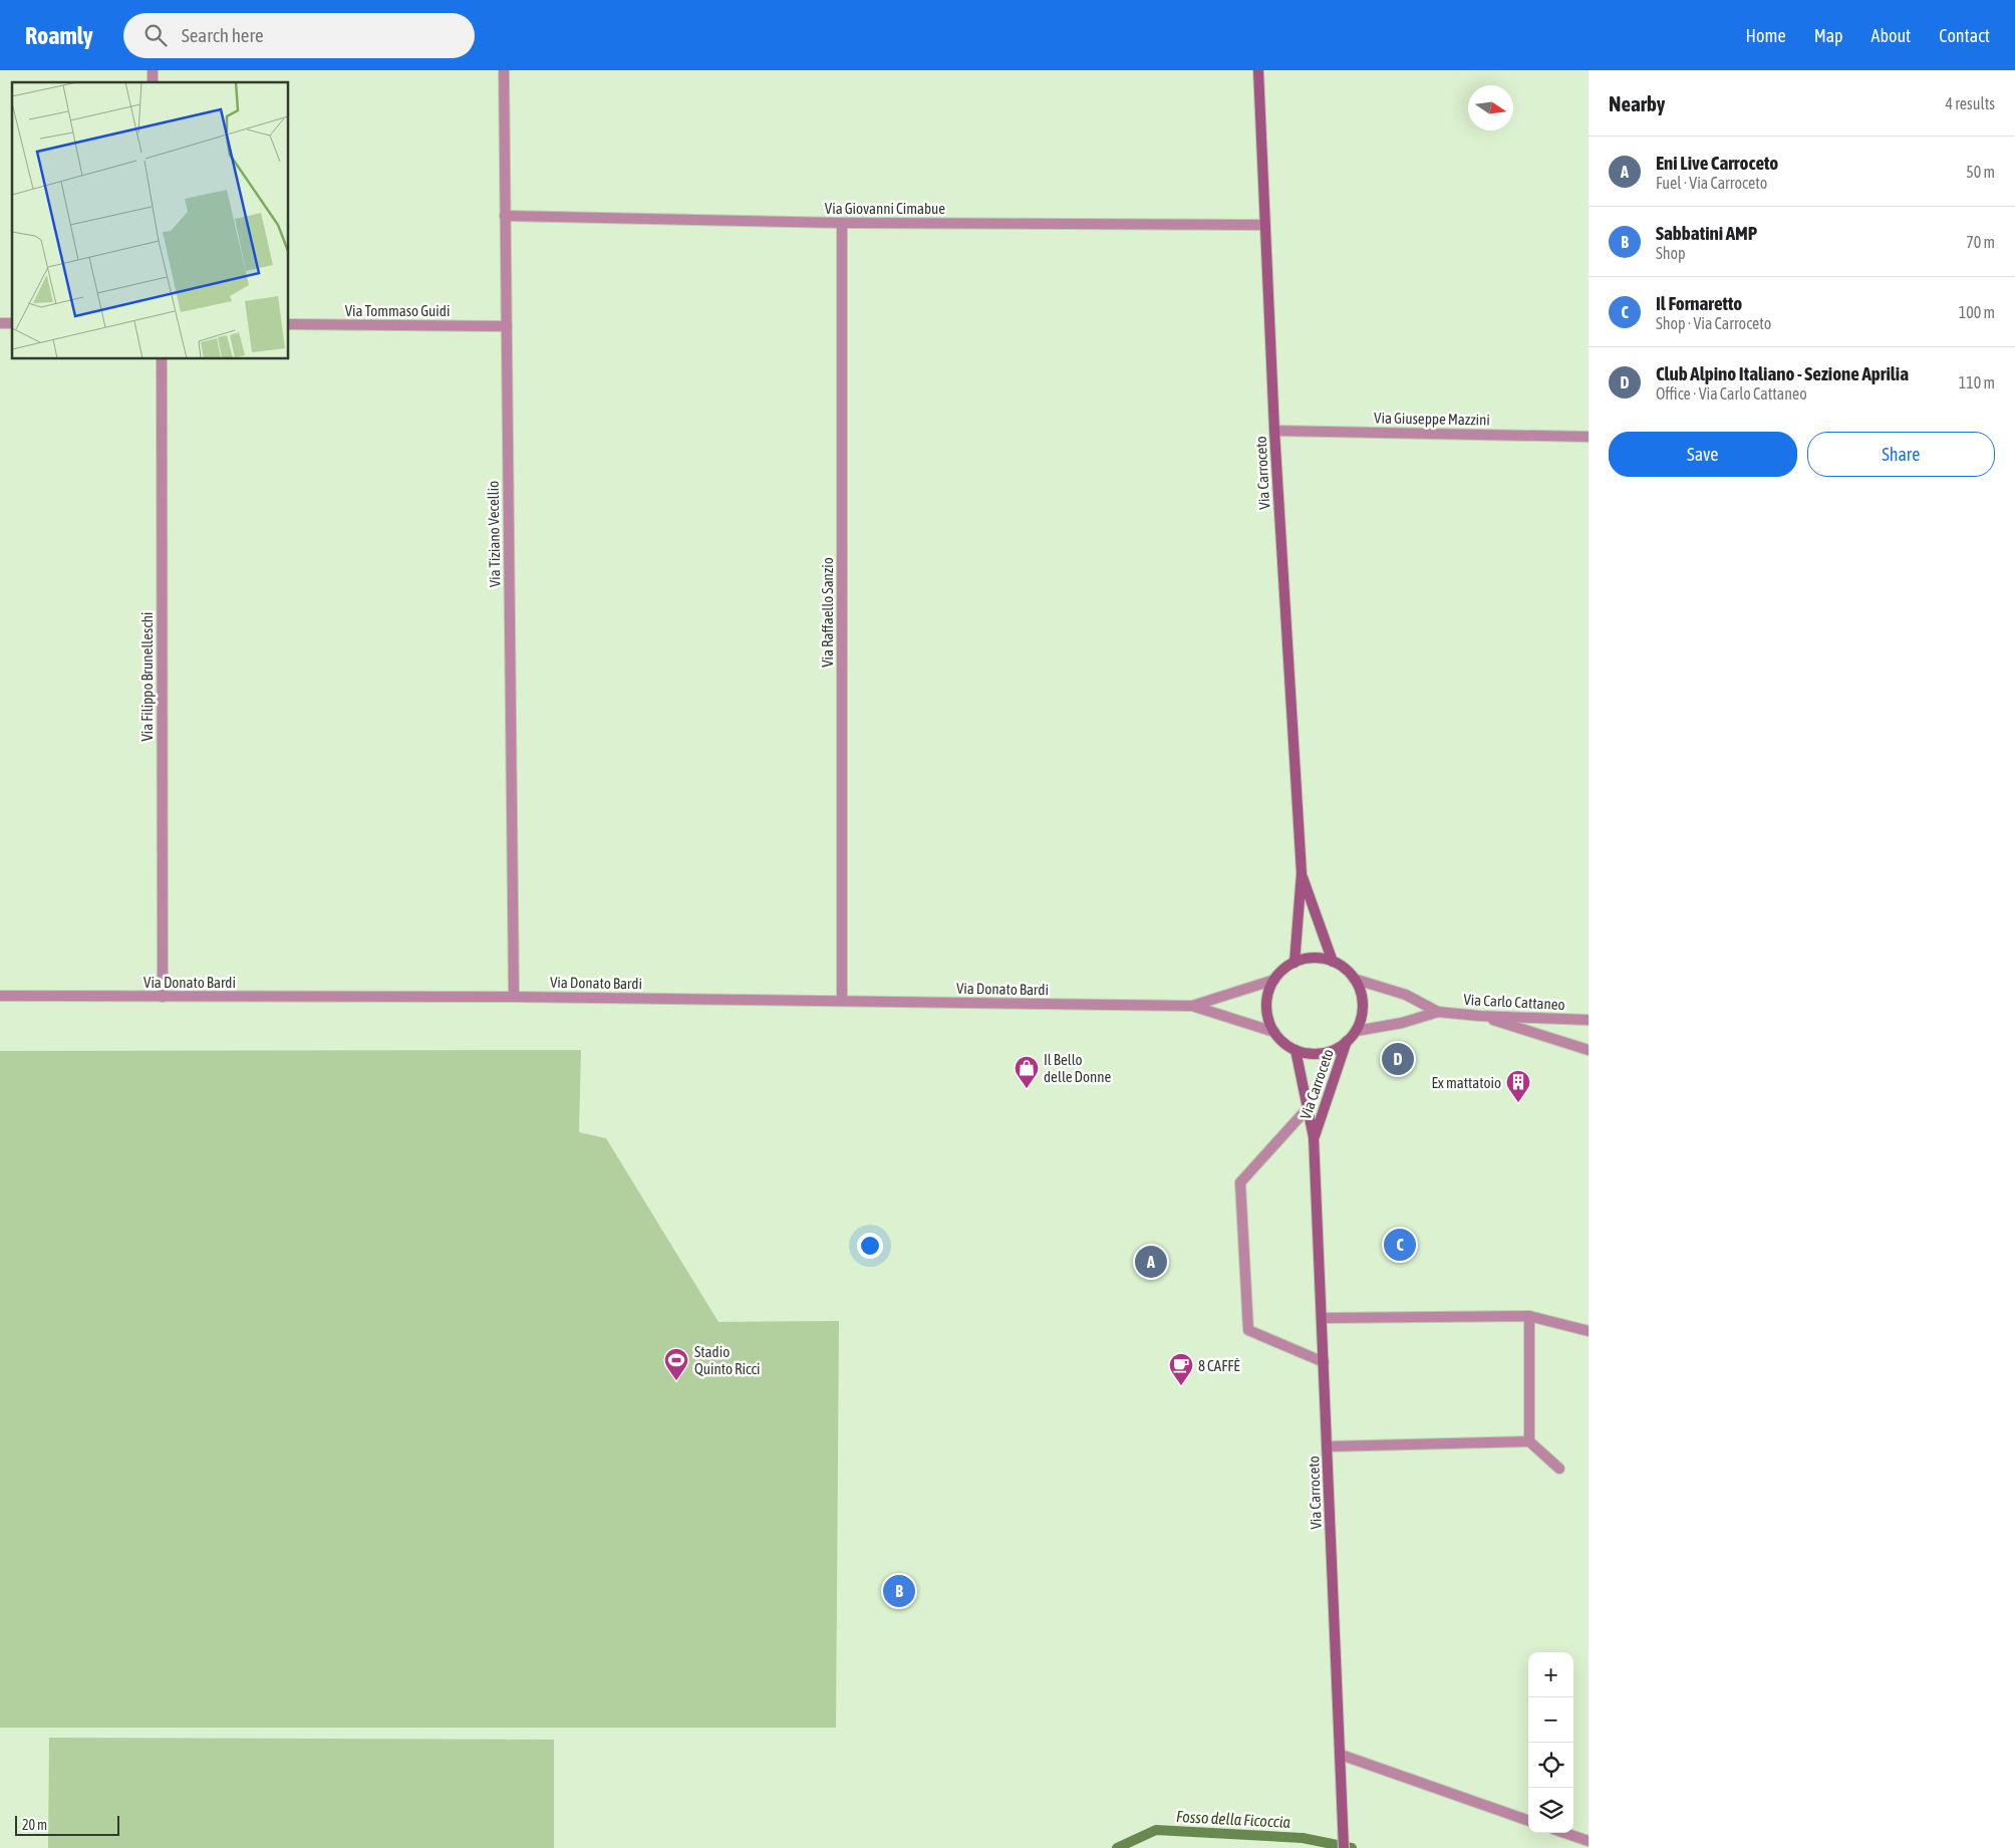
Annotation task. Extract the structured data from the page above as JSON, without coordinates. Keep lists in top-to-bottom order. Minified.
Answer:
{"streets":{"street":["Via Giovanni Cimabue","Via Tommaso Guidi","Via Giuseppe Mazzini","Via Carroceto","Via Tiziano Vecellio","Via Raffaello Sanzio","Via Filippo Brunelleschi","Via Donato Bardi","Via Carlo Cattaneo"]},"crossings":[["Via Giovanni Cimabue","Via Carroceto"],["Via Giovanni Cimabue","Via Tiziano Vecellio"],["Via Giovanni Cimabue","Via Raffaello Sanzio"],["Via Tommaso Guidi","Via Tiziano Vecellio"],["Via Giuseppe Mazzini","Via Carroceto"],["Via Carroceto","Via Donato Bardi"],["Via Carroceto","Via Carlo Cattaneo"],["Via Tiziano Vecellio","Via Donato Bardi"],["Via Raffaello Sanzio","Via Donato Bardi"],["Via Filippo Brunelleschi","Via Donato Bardi"],["Via Donato Bardi","Via Carlo Cattaneo"]],"water":["Fosso della Ficoccia"],"places":{"shop":["Il Bello delle Donne"],"building":["Ex mattatoio"],"sports":["Stadio Quinto Ricci"],"cafe":["8 CAFFÈ"]},"scale_bar":"20 m","north":"right","page":{"header":"Roamly","search":"Search here","nav":["Home","Map","About","Contact"],"heading":["Nearby","4 results"],"list":[{"mark":"A","name":"Eni Live Carroceto","note":"Fuel · Via Carroceto","value":"50 m"},{"mark":"B","name":"Sabbatini AMP","note":"Shop","value":"70 m"},{"mark":"C","name":"Il Fornaretto","note":"Shop · Via Carroceto","value":"100 m"},{"mark":"D","name":"Club Alpino Italiano - Sezione Aprilia","note":"Office · Via Carlo Cattaneo","value":"110 m"}],"buttons":["Save","Share"],"pins":["D","C","A","B"],"map_buttons":["+","−"],"scale":"20 m"}}
